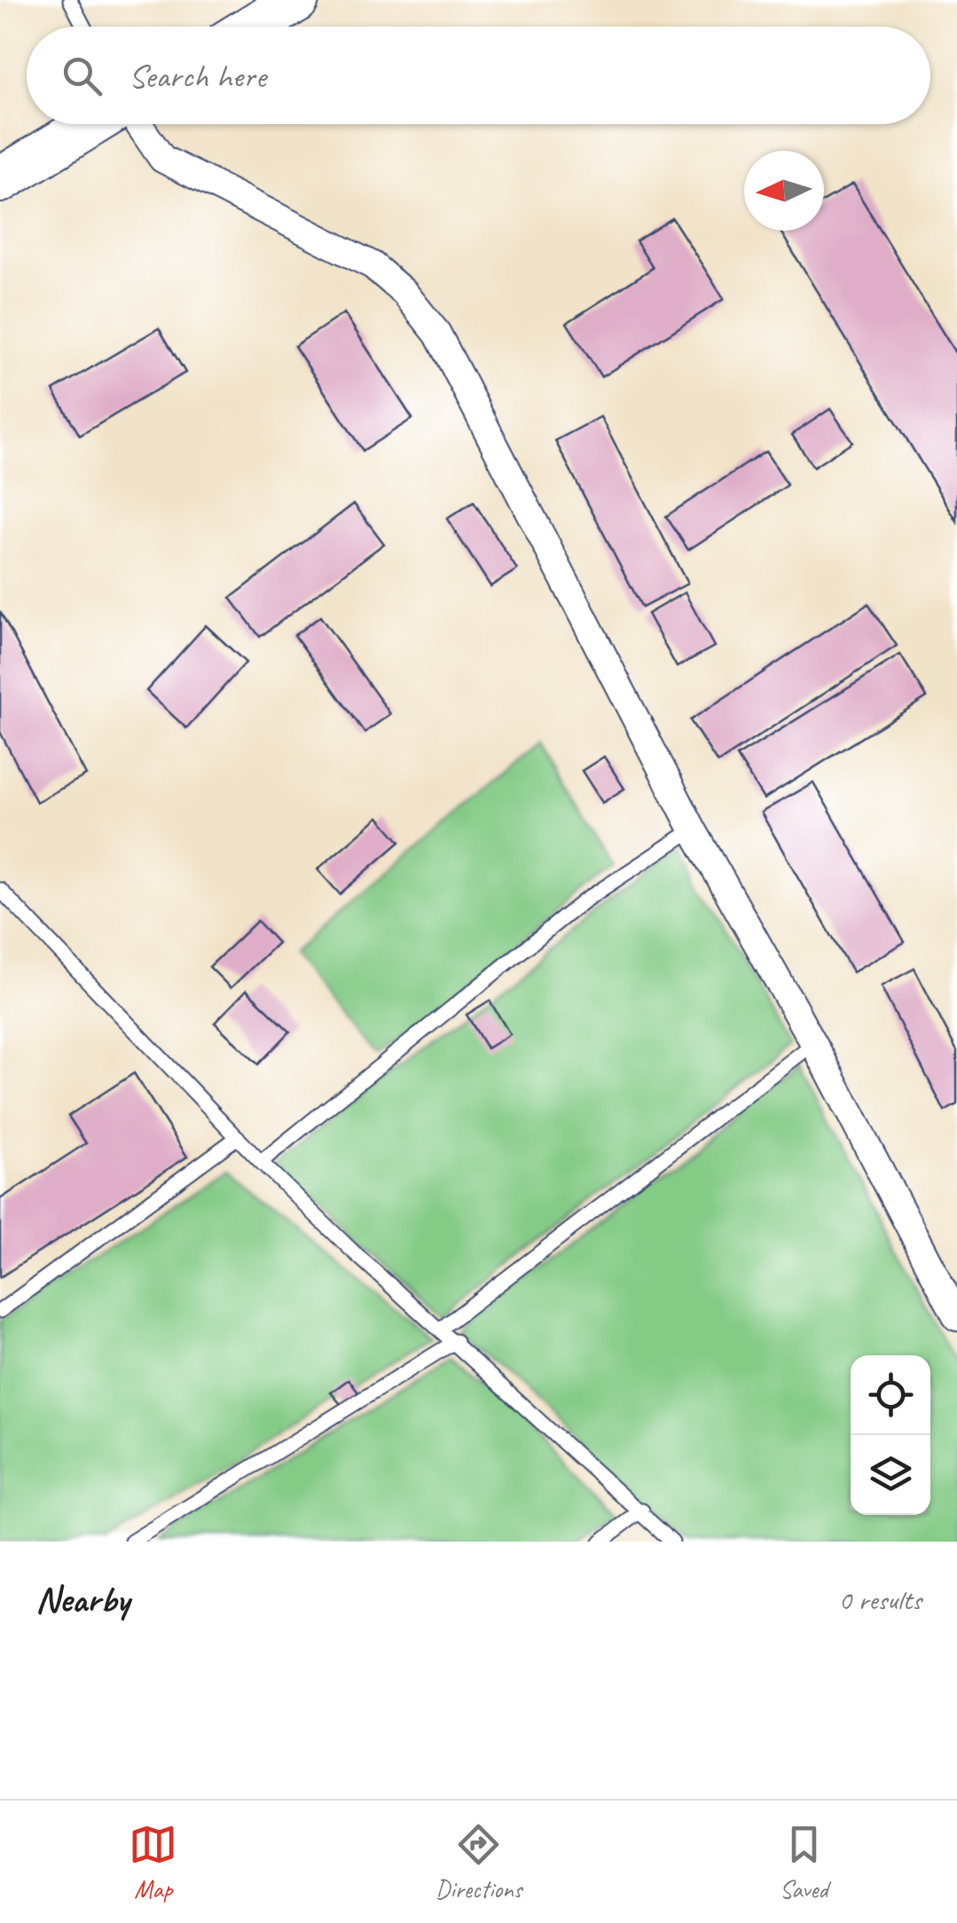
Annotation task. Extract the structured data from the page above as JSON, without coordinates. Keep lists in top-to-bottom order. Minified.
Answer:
{"north":"left","page":{"search":"Search here","heading":["Nearby","0 results"],"nav":["Map","Directions","Saved"]}}
